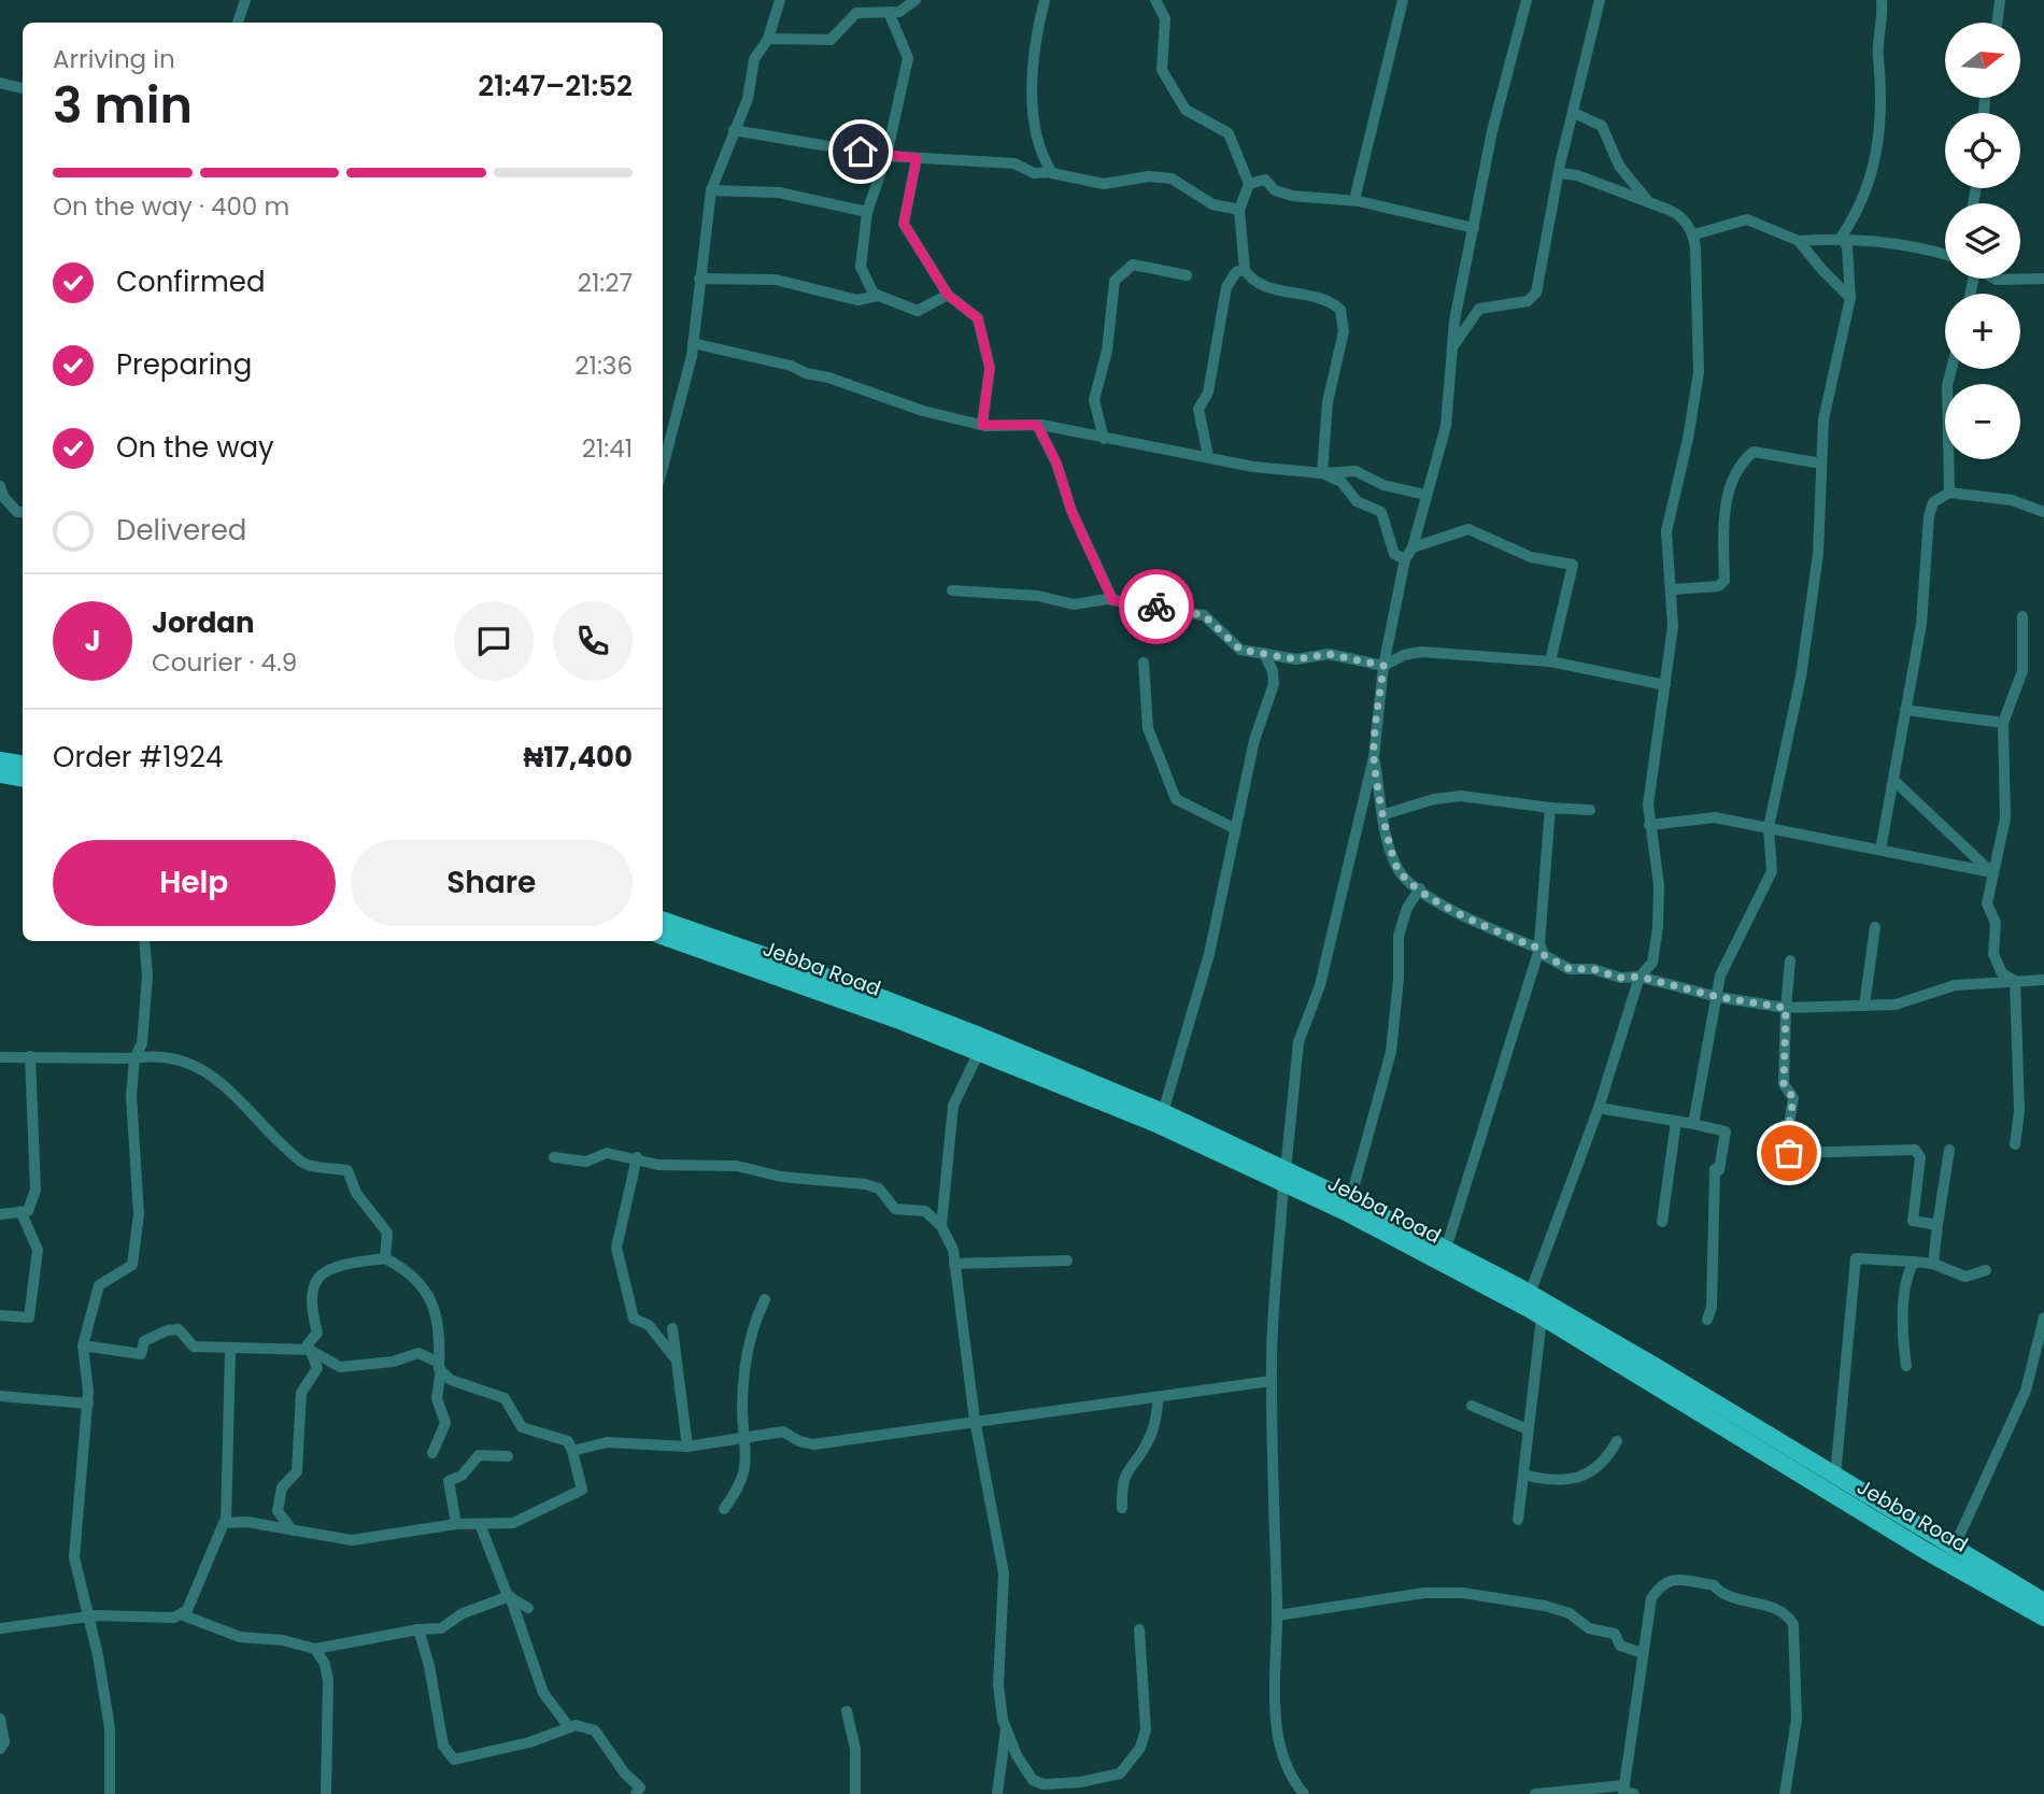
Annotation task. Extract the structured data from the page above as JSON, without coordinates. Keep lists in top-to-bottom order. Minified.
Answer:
{"streets":{"highway":["Jebba Road"]},"north":"right","page":{"map_buttons":["+","−"],"heading":["3 min","Arriving in","21:47–21:52"],"panel":["Jordan","Courier · 4.9","Order #1924","₦17,400"],"bar":"On the way · 400 m","list":[["Confirmed","21:27"],["Preparing","21:36"],["On the way","21:41"],"Delivered"],"round":"J","buttons":["Help","Share"]}}
